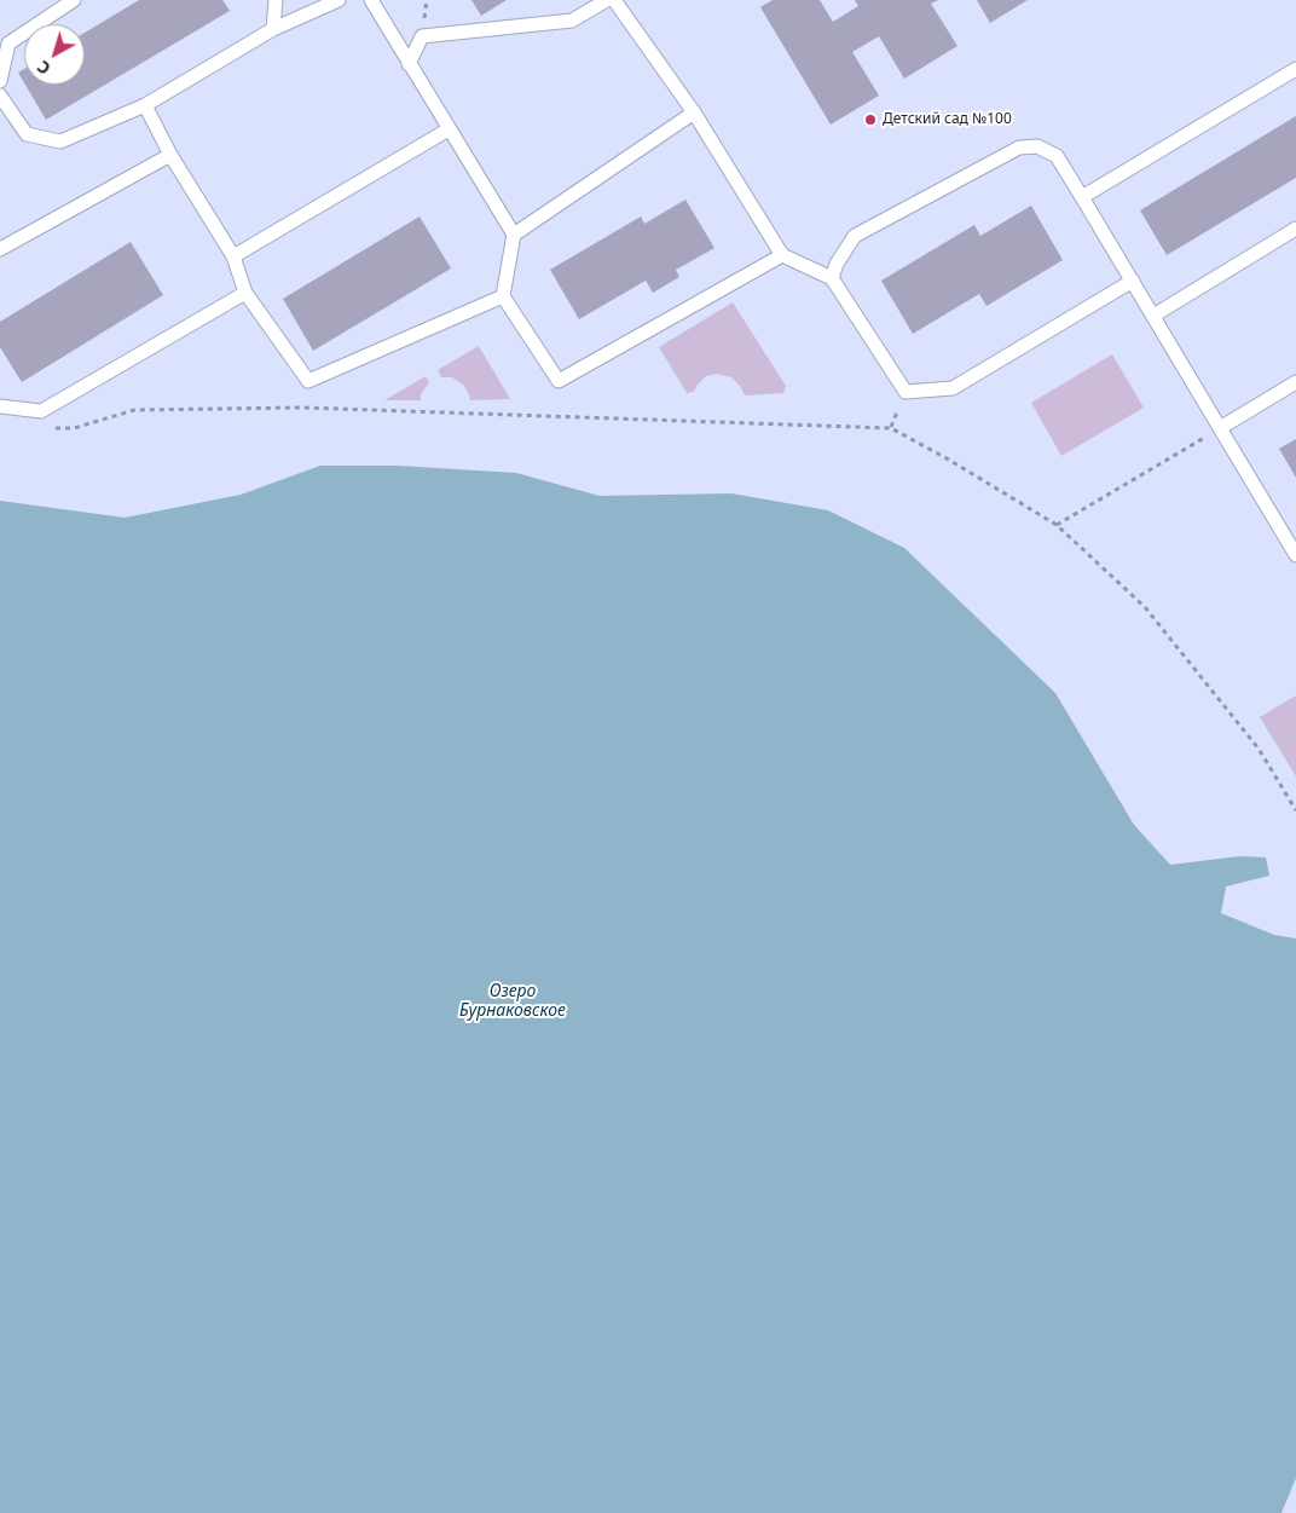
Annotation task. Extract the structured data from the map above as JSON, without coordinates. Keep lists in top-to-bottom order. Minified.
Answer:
{"water":["Озеро Бурнаковское"],"places":["Детский сад №100"],"north":"bottom left"}
